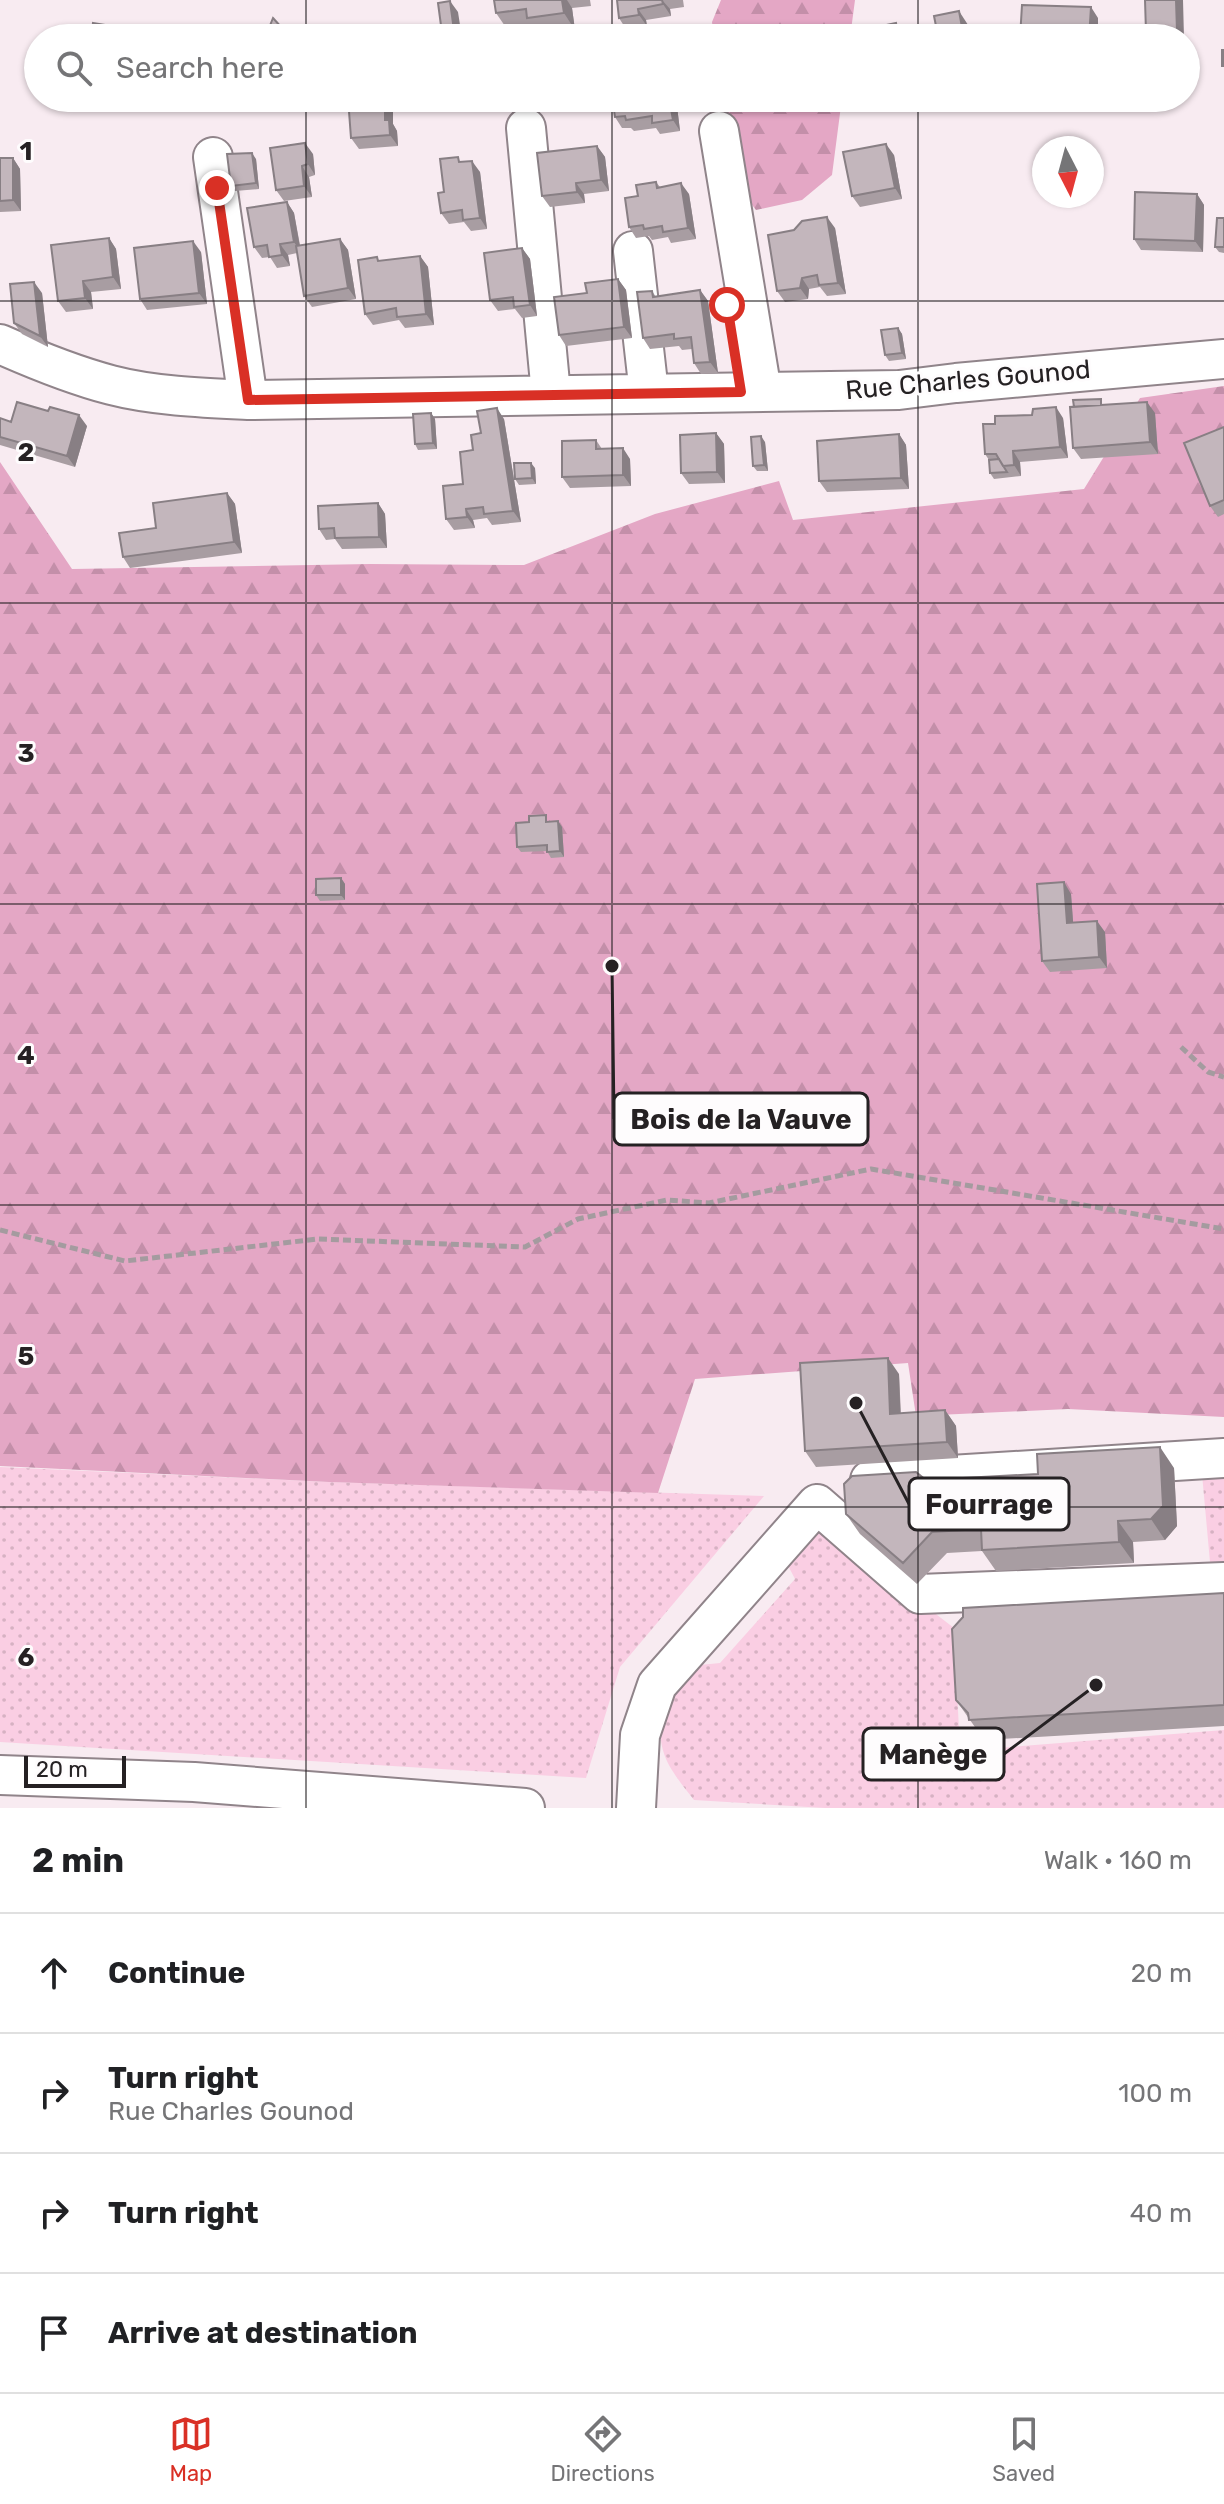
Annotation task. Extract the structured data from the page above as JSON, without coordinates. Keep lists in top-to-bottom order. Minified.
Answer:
{"streets":{"street":["Rue Charles Gounod"]},"places":["Bois de la Vauve","Fourrage","Manège"],"scale_bar":"20 m","north":"bottom","page":{"search":"Search here","scale":"20 m","heading":["2 min","Walk · 160 m"],"list":[["Continue","20 m"],["Turn right","Rue Charles Gounod","100 m"],["Turn right","40 m"],"Arrive at destination"],"nav":["Map","Directions","Saved"]},"grid":{"rows":["1","2","3","4","5","6"]}}
